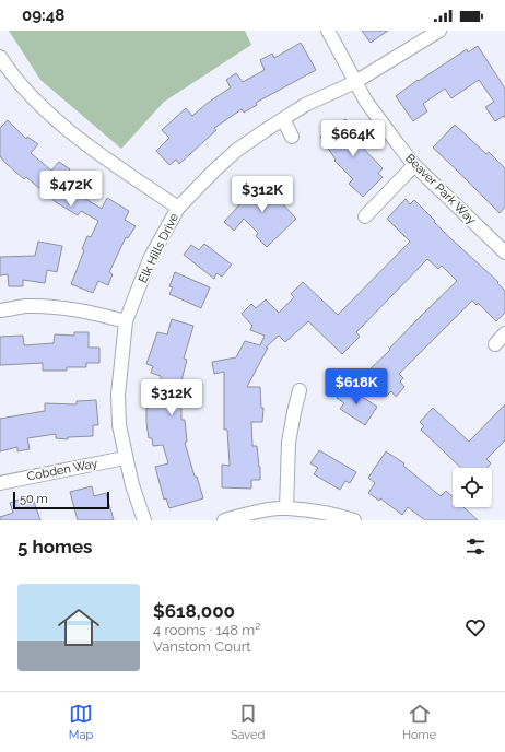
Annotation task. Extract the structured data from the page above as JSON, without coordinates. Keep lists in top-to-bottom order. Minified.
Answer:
{"streets":{"street":["Beaver Park Way","Elk Hills Drive","Cobden Way"]},"crossings":[["Beaver Park Way","Elk Hills Drive"],["Elk Hills Drive","Cobden Way"]],"scale_bar":"50 m","page":{"status":"09:48","price":["$664K","$472K","$312K","$618K","$312K"],"scale":"50 m","heading":"5 homes","list":[{"name":"$618,000","note":"4 rooms · 148 m² · Vanstom Court"}],"tabs":["Map","Saved","Home"]}}
